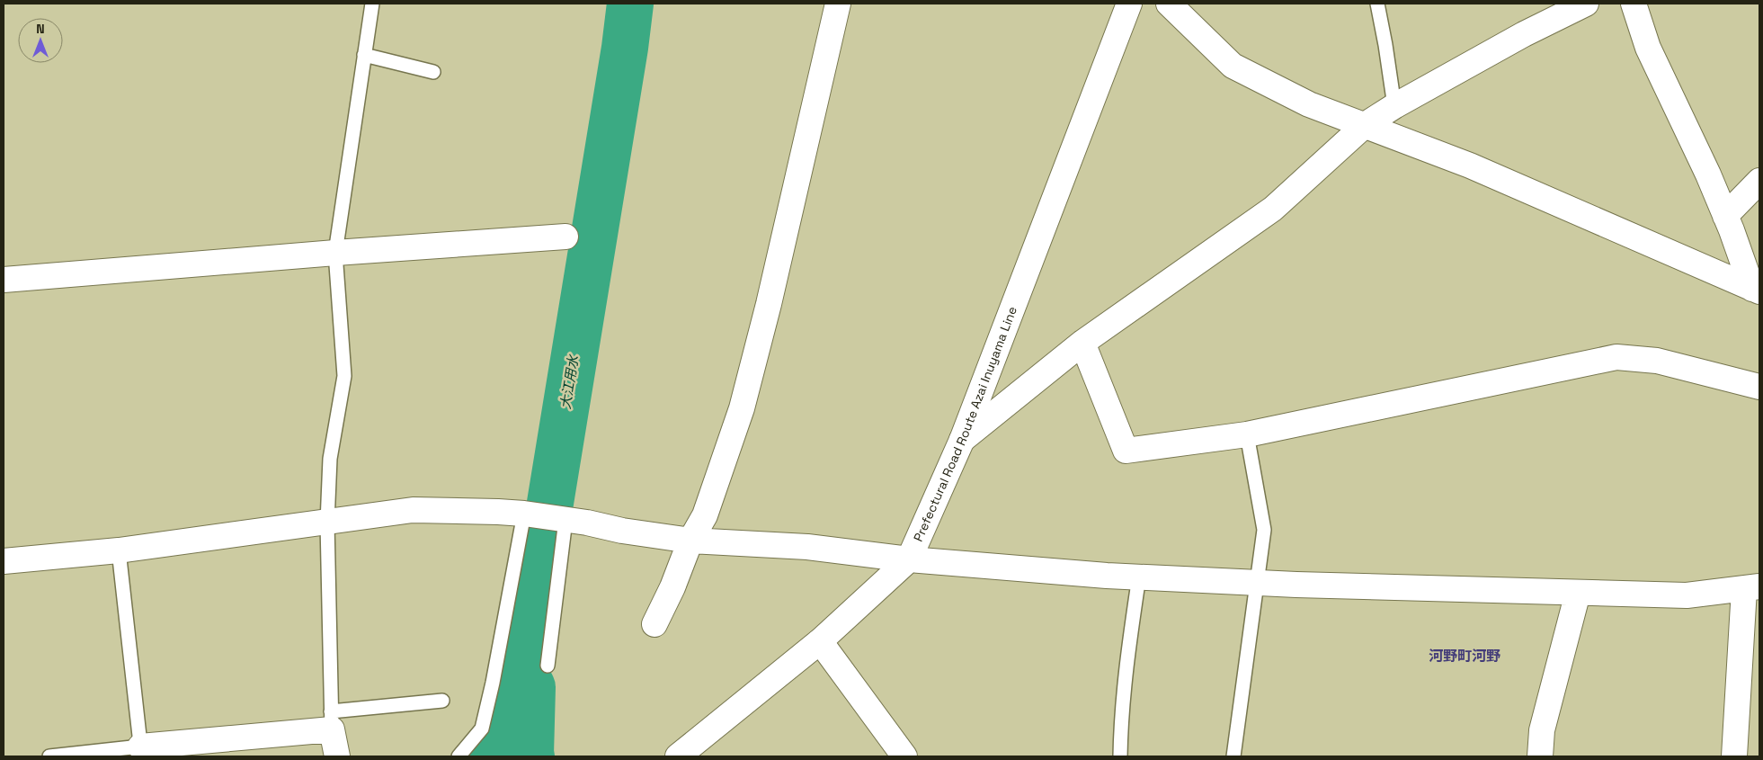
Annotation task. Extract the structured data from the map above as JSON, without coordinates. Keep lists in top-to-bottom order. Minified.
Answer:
{"streets":{"street":["Prefectural Road Route Azai Inuyama Line"]},"districts":["河野町河野"],"water":["大江用水"],"north":"top"}
